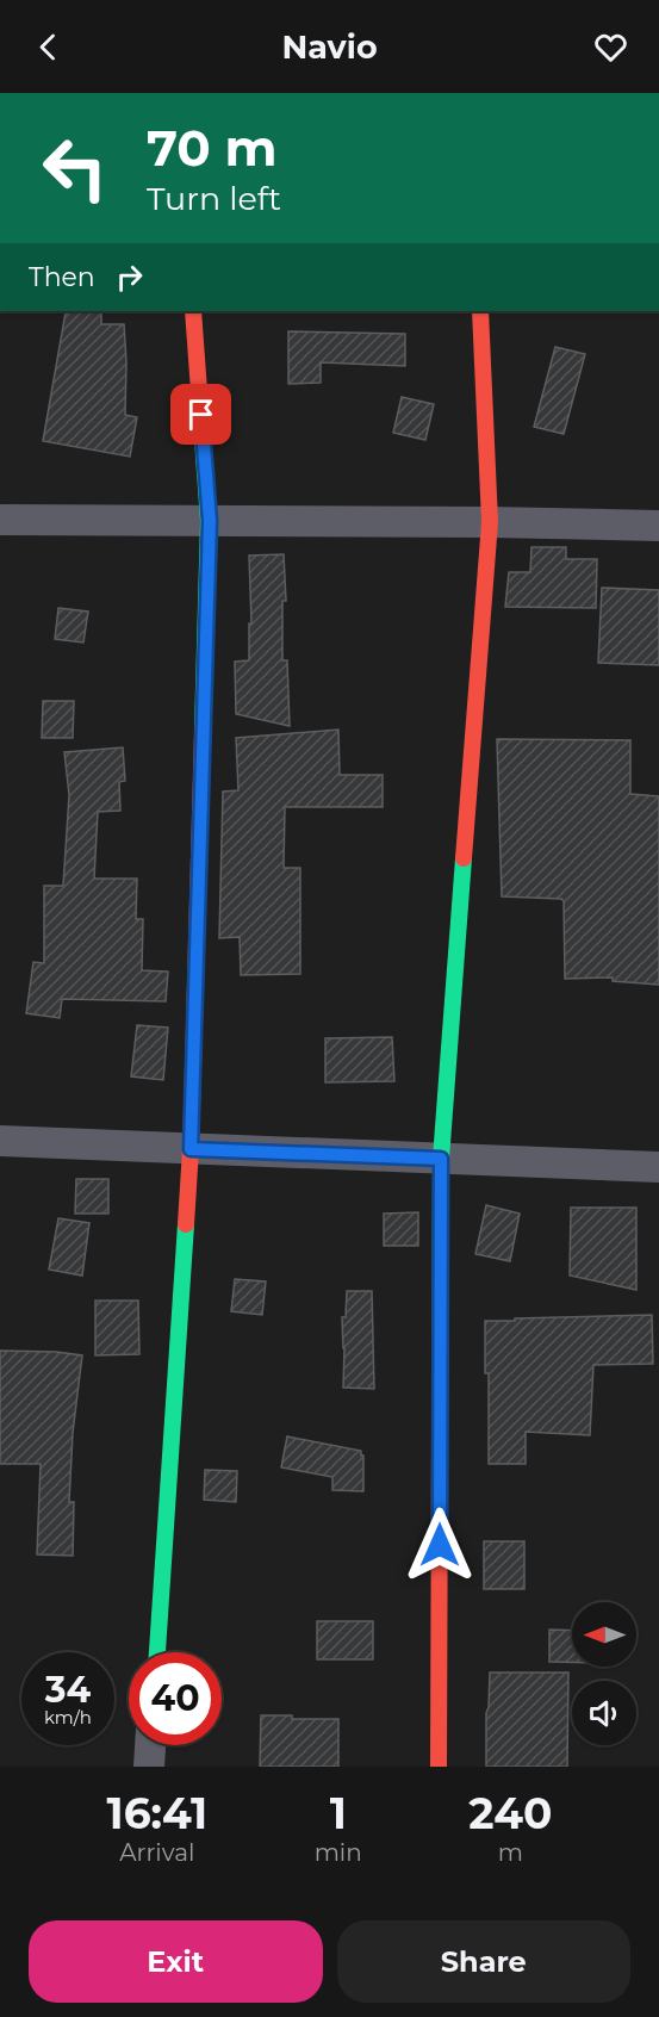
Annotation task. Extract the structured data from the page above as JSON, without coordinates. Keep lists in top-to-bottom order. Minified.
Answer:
{"north":"left","page":{"header":"Navio","turn":["70 m","Turn left"],"then":"Then","speed":"34 km/h","limit":"40","eta":["16:41","Arrival","1","min","240","m"],"buttons":["Exit","Share"]}}
